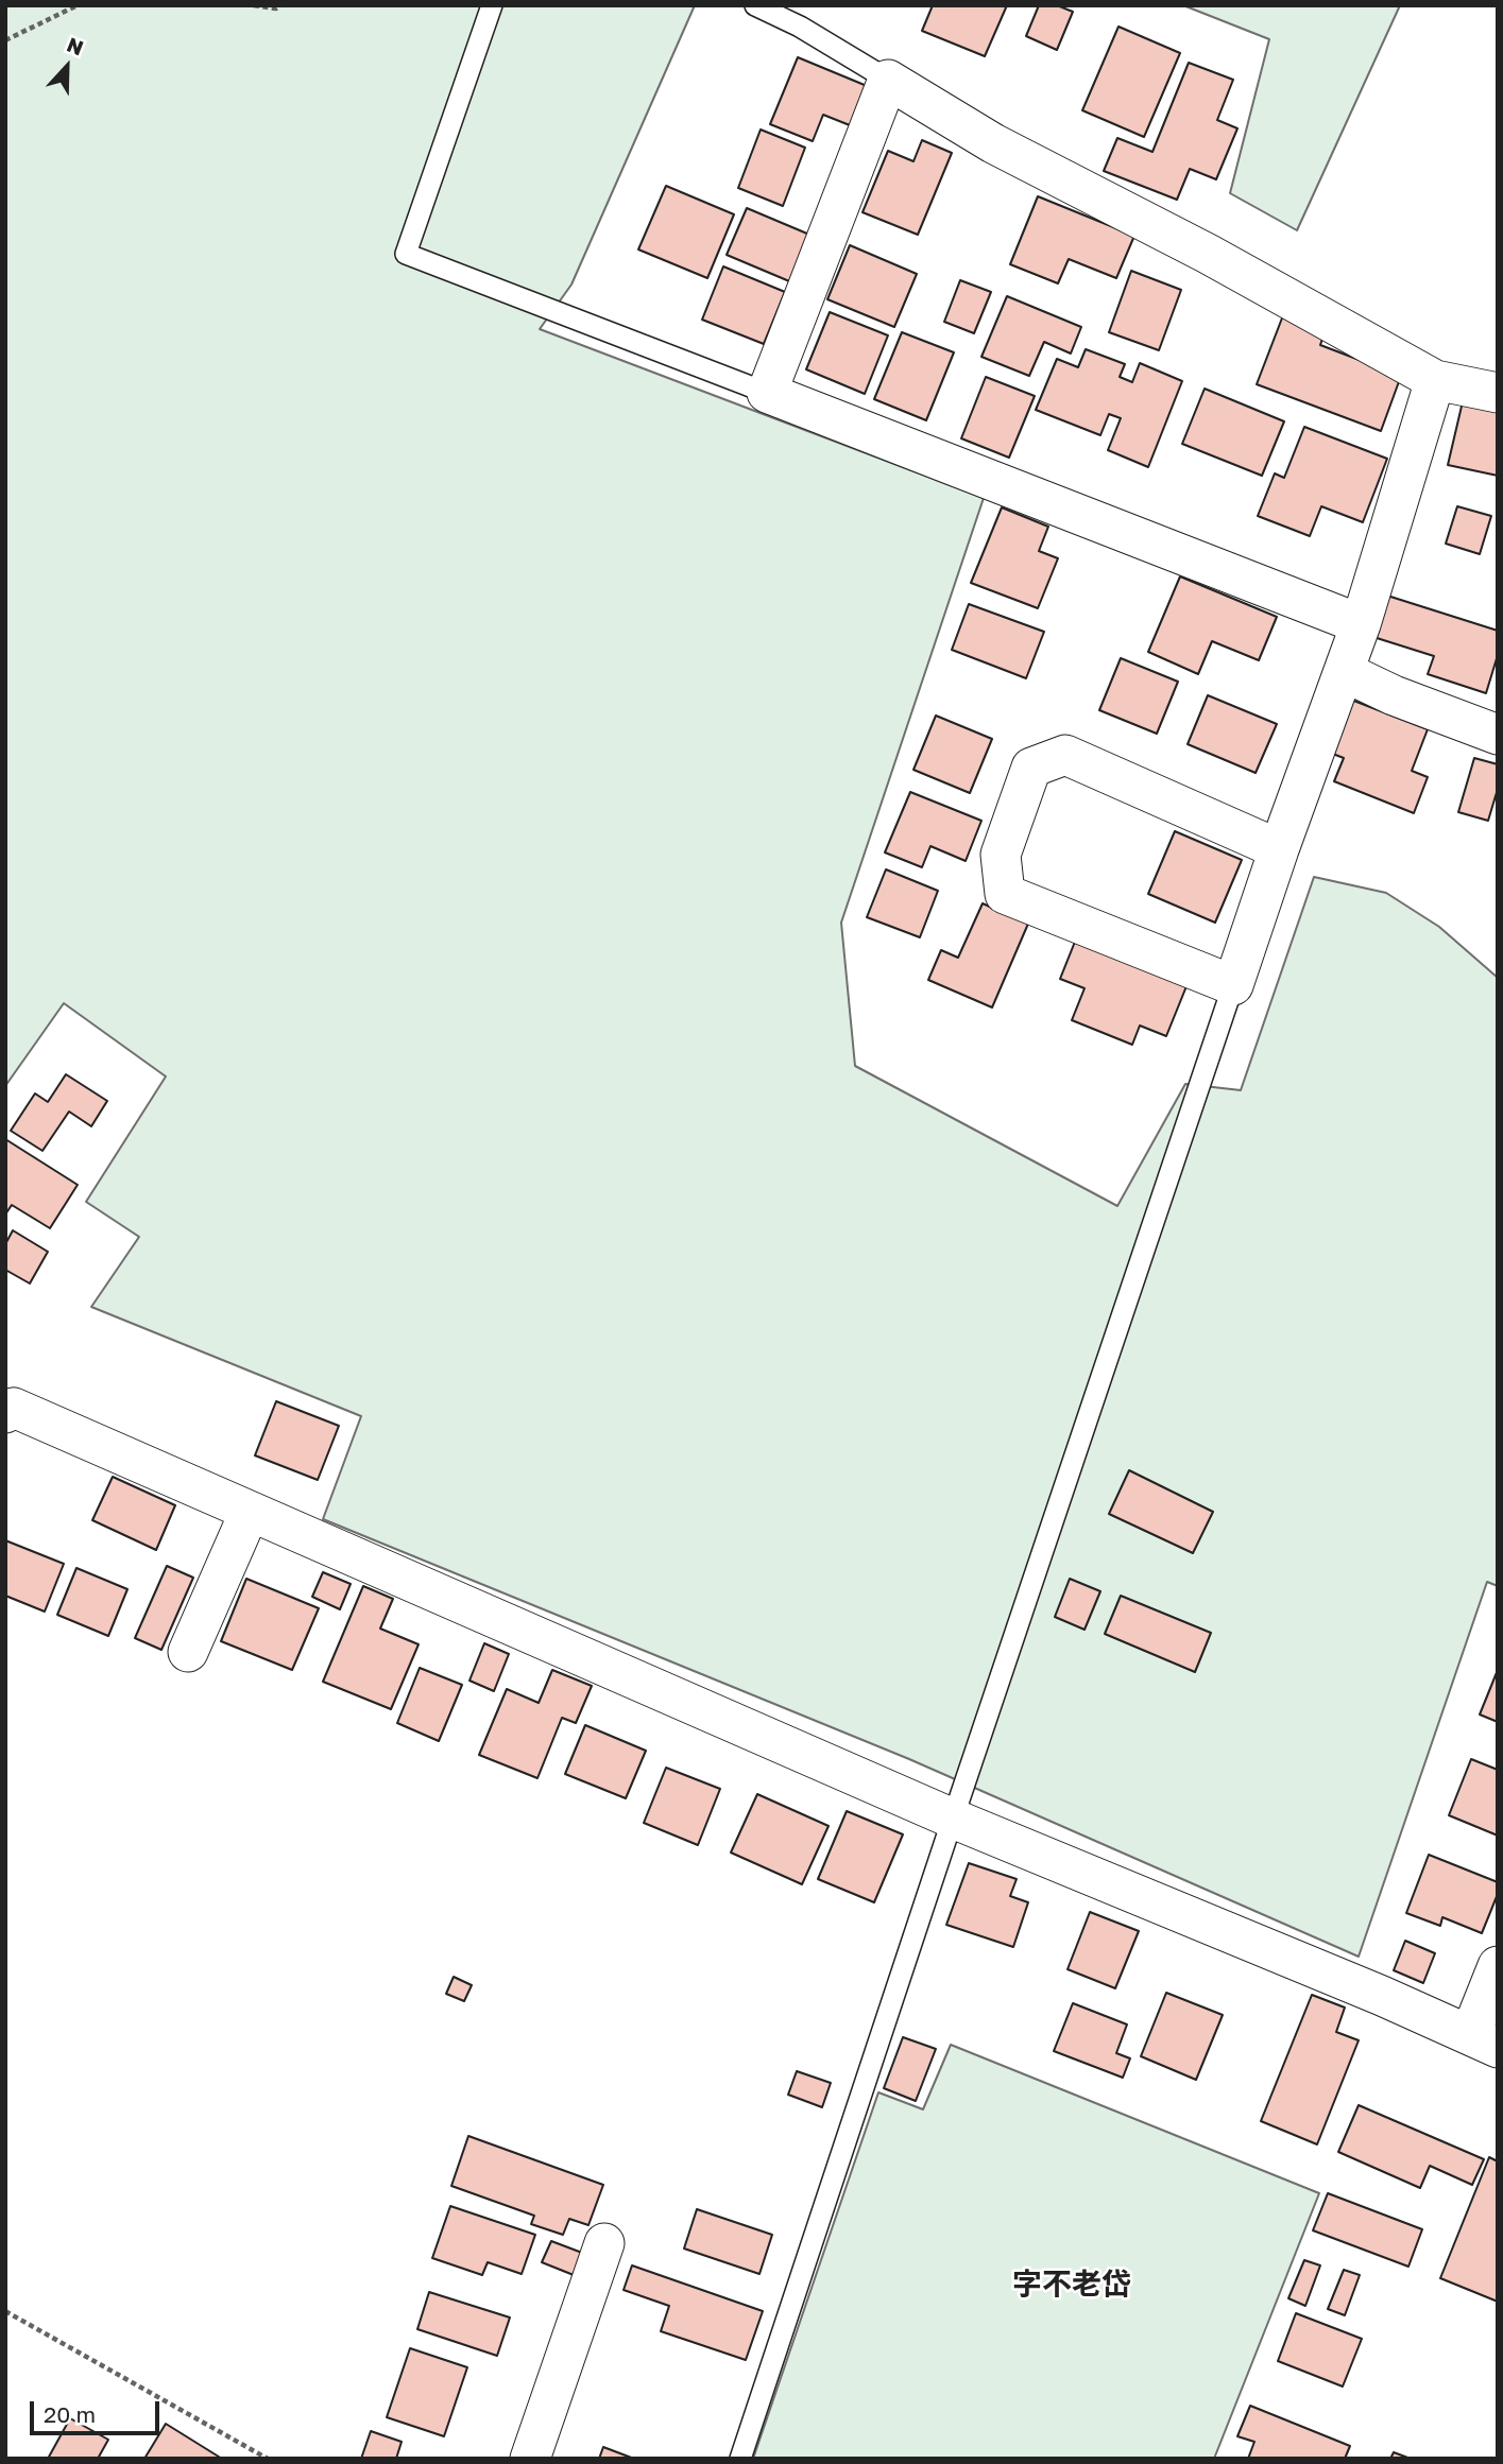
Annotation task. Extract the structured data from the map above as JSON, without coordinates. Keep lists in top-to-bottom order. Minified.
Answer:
{"districts":["字不老岱"],"scale_bar":"20 m","north":"top"}
